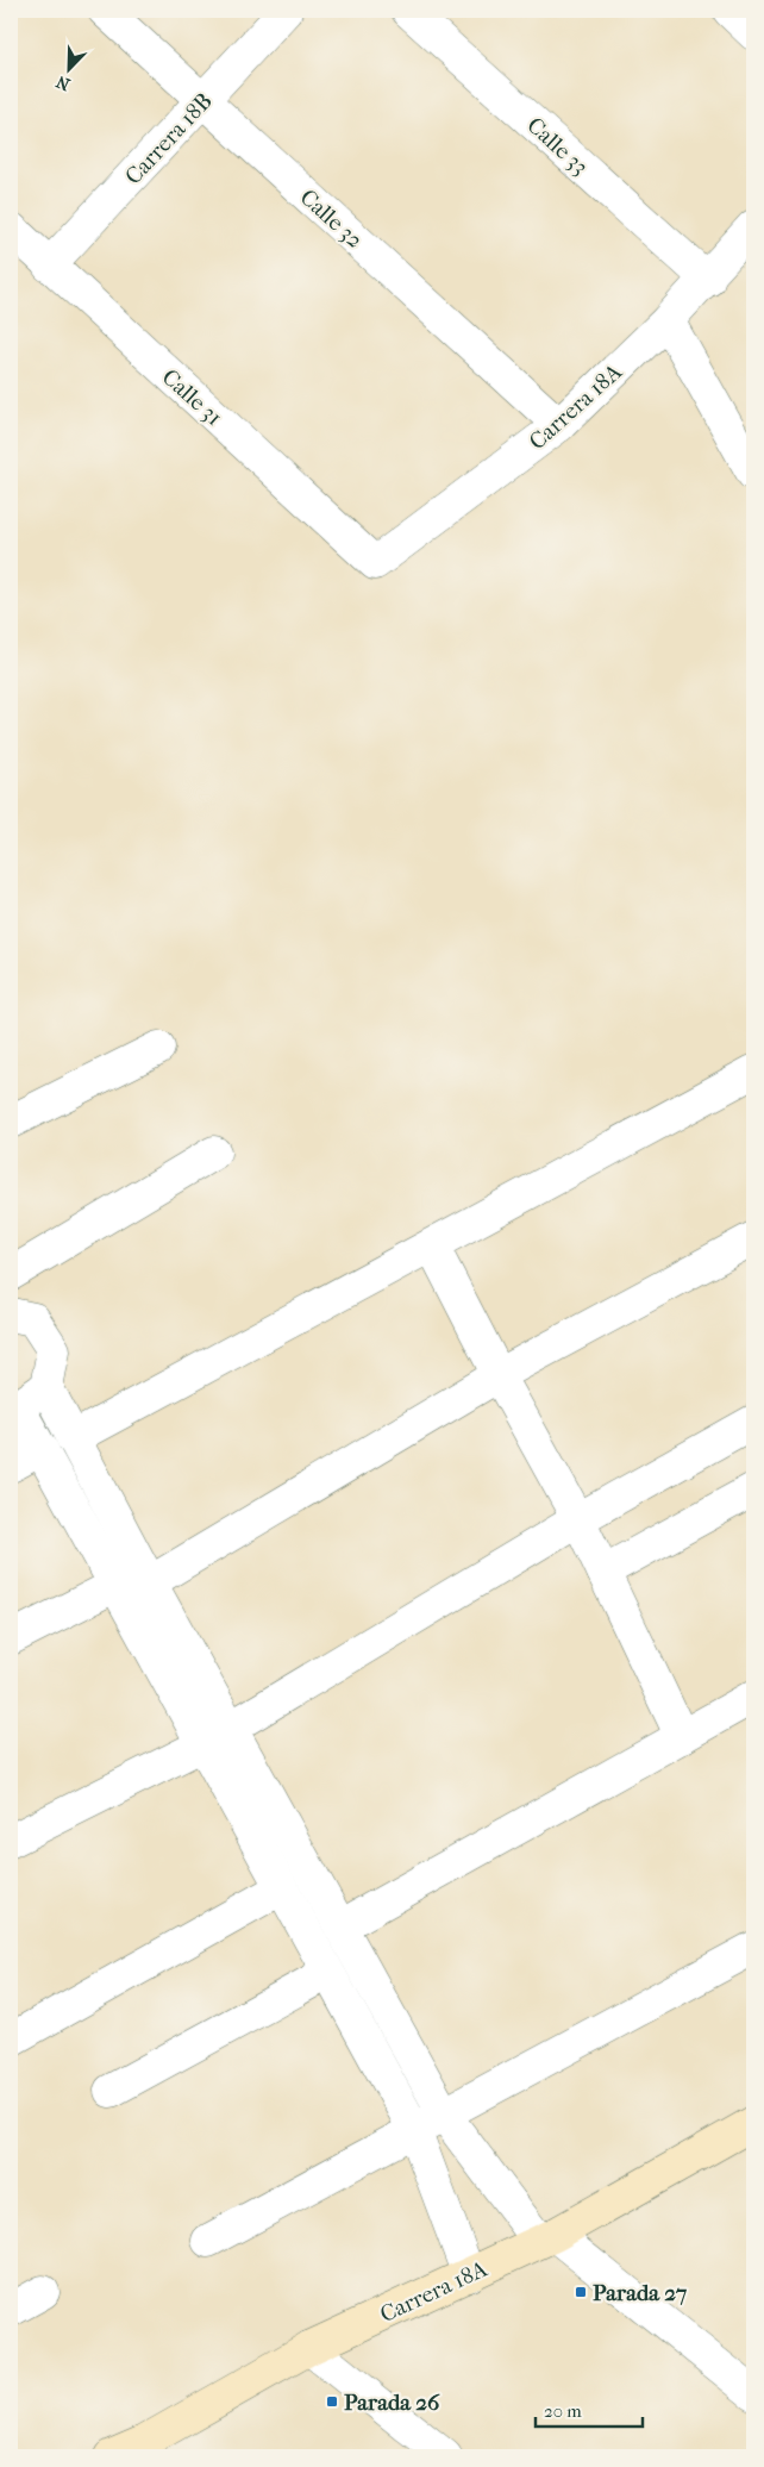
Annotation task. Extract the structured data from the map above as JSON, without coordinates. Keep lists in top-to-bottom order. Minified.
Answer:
{"streets":{"main road":["Carrera 18A"],"street":["Carrera 18B","Calle 33","Calle 32","Calle 31"]},"crossings":[["Carrera 18B","Calle 32"],["Carrera 18B","Calle 31"],["Calle 33","Carrera 18A"],["Calle 32","Carrera 18A"],["Calle 31","Carrera 18A"]],"places":{"transit":["Parada 27","Parada 26"]},"scale_bar":"20 m","north":"bottom left"}
